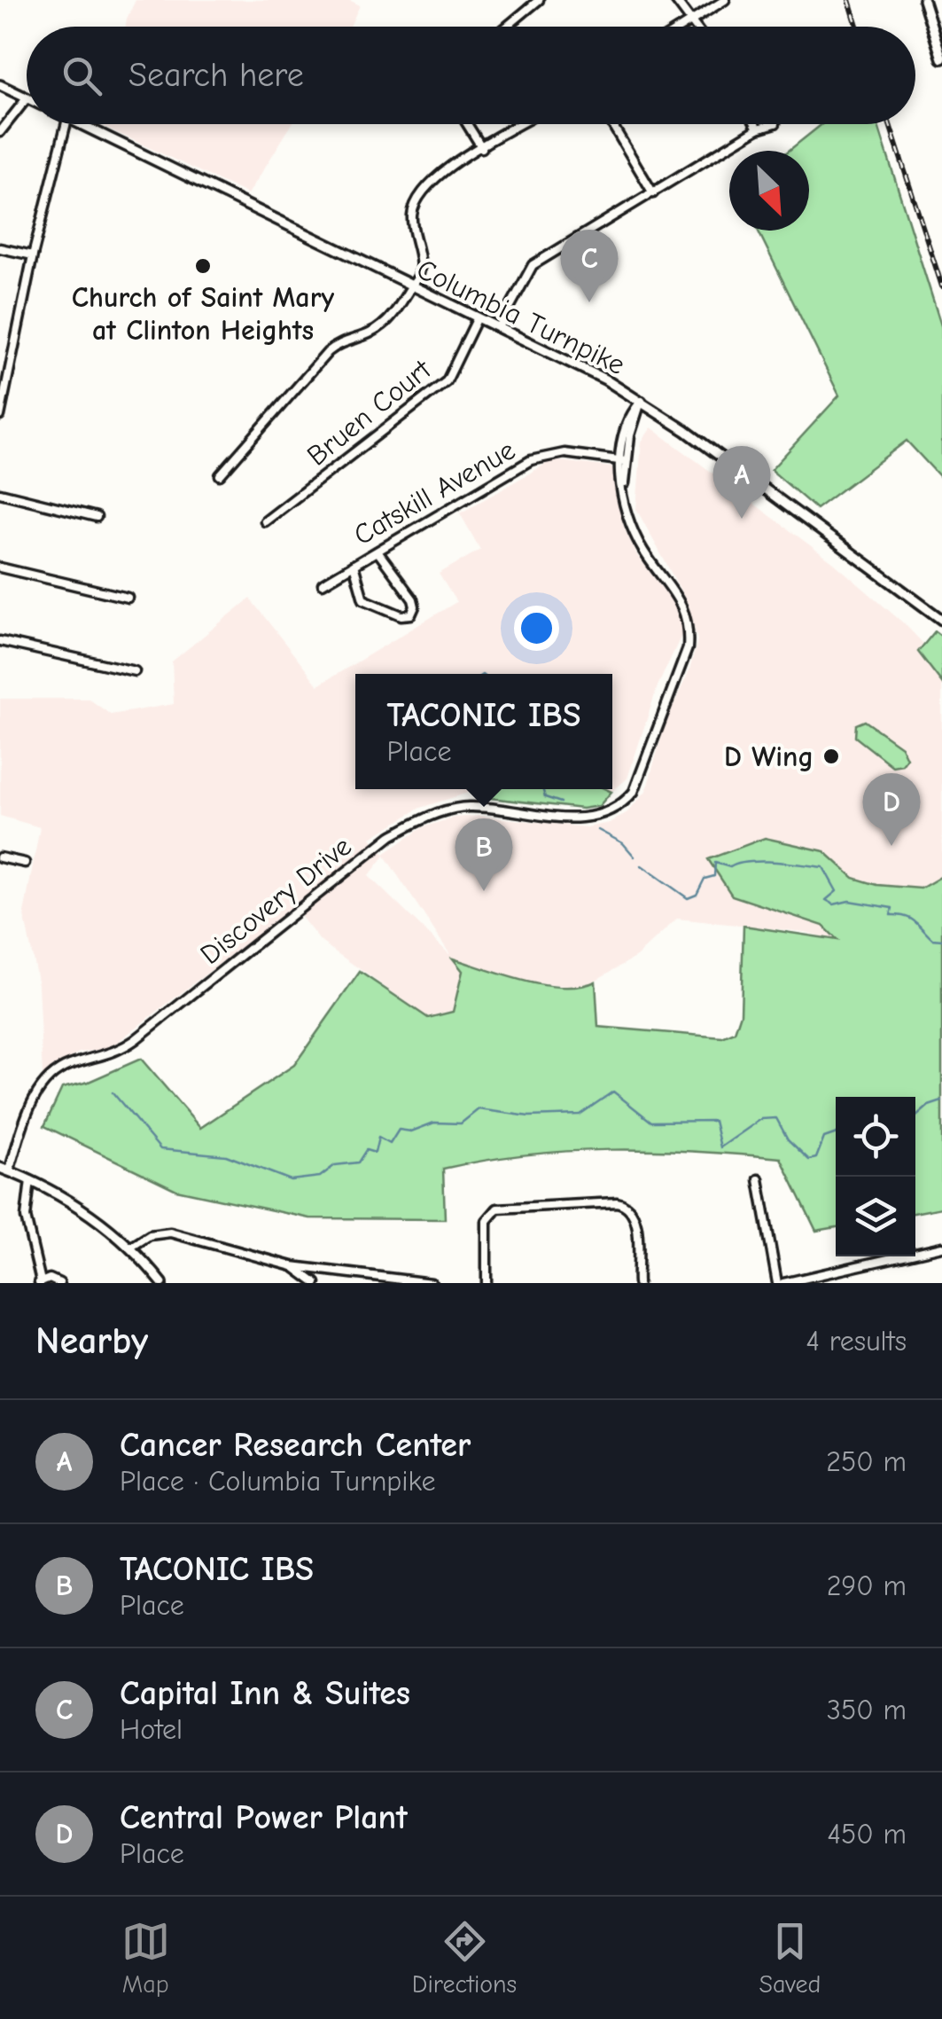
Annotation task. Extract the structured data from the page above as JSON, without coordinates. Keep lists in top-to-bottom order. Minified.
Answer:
{"streets":{"main road":["Columbia Turnpike"],"street":["Bruen Court","Catskill Avenue","Discovery Drive"]},"crossings":[["Columbia Turnpike","Bruen Court"],["Columbia Turnpike","Discovery Drive"],["Catskill Avenue","Discovery Drive"]],"places":["Church of Saint Mary at Clinton Heights","D Wing"],"north":"bottom right","page":{"search":"Search here","pins":["C","A","D","B"],"popup":["TACONIC IBS","Place"],"heading":["Nearby","4 results"],"list":[{"mark":"A","name":"Cancer Research Center","note":"Place · Columbia Turnpike","value":"250 m"},{"mark":"B","name":"TACONIC IBS","note":"Place","value":"290 m"},{"mark":"C","name":"Capital Inn & Suites","note":"Hotel","value":"350 m"},{"mark":"D","name":"Central Power Plant","note":"Place","value":"450 m"}],"nav":["Map","Directions","Saved"]}}
